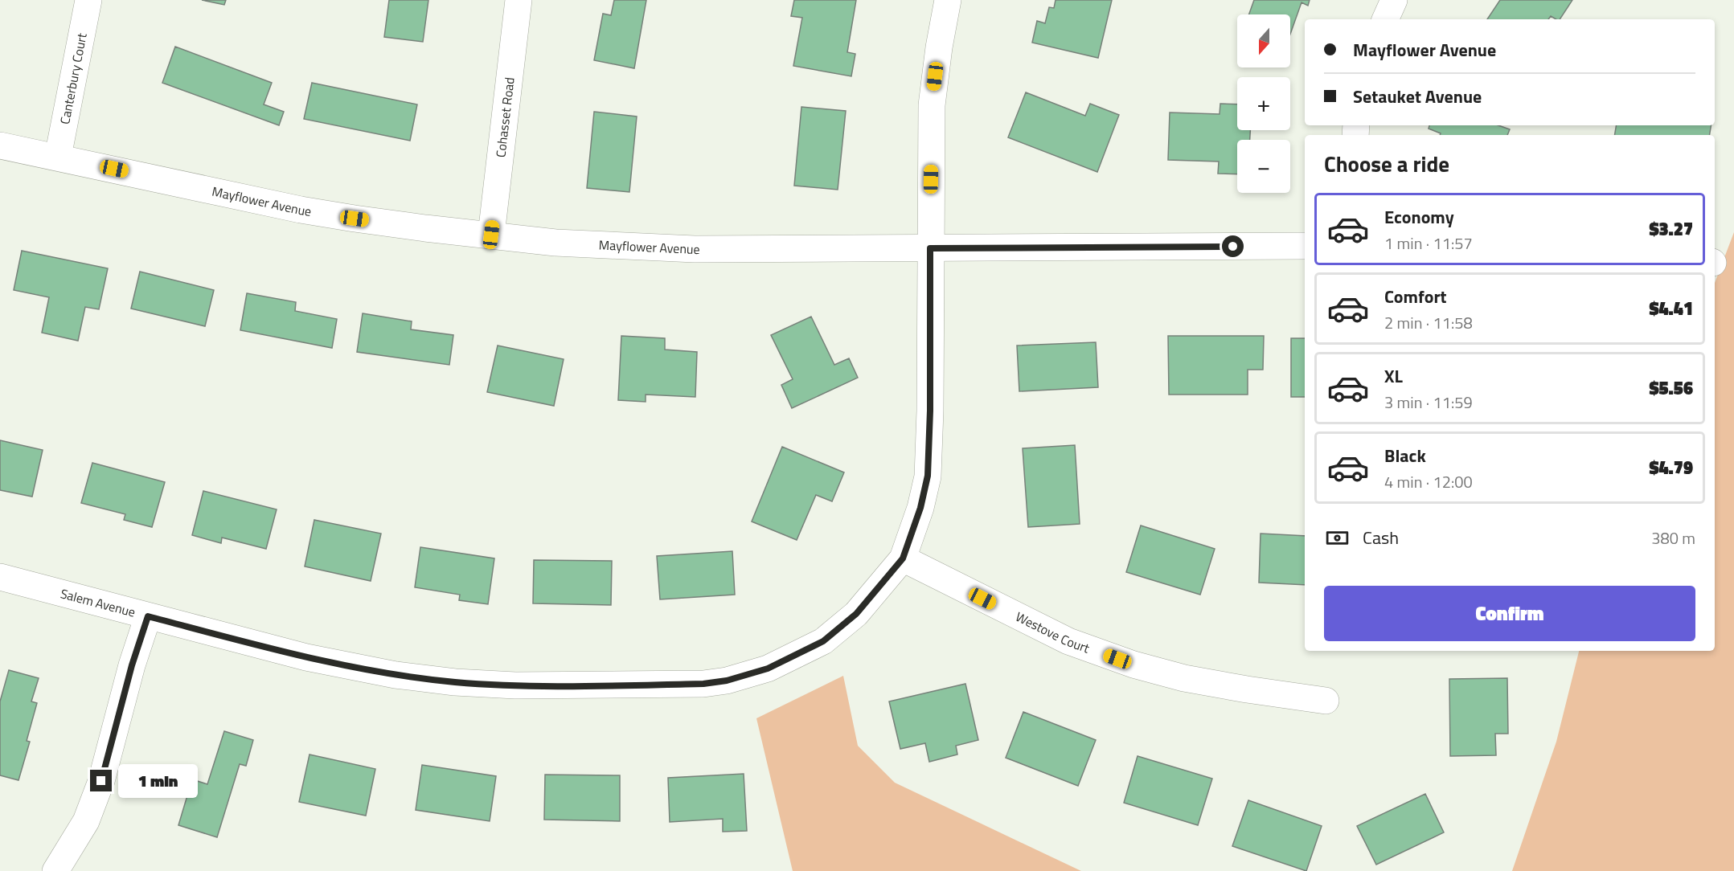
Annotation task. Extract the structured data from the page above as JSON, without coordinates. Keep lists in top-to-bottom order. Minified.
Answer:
{"streets":{"street":["Canterbury Court","Cohasset Road","Mayflower Avenue","Salem Avenue","Westove Court"]},"crossings":[["Canterbury Court","Mayflower Avenue"],["Cohasset Road","Mayflower Avenue"],["Mayflower Avenue","Salem Avenue"],["Salem Avenue","Westove Court"]],"north":"bottom","page":{"map_buttons":["+","−"],"banner":["Mayflower Avenue","Setauket Avenue"],"heading":"Choose a ride","list":[{"name":"Economy","note":"1 min · 11:57","value":"$3.27"},{"name":"Comfort","note":"2 min · 11:58","value":"$4.41"},{"name":"XL","note":"3 min · 11:59","value":"$5.56"},{"name":"Black","note":"4 min · 12:00","value":"$4.79"}],"pay":["Cash","380 m"],"buttons":"Confirm","bubble":"1 min"}}
